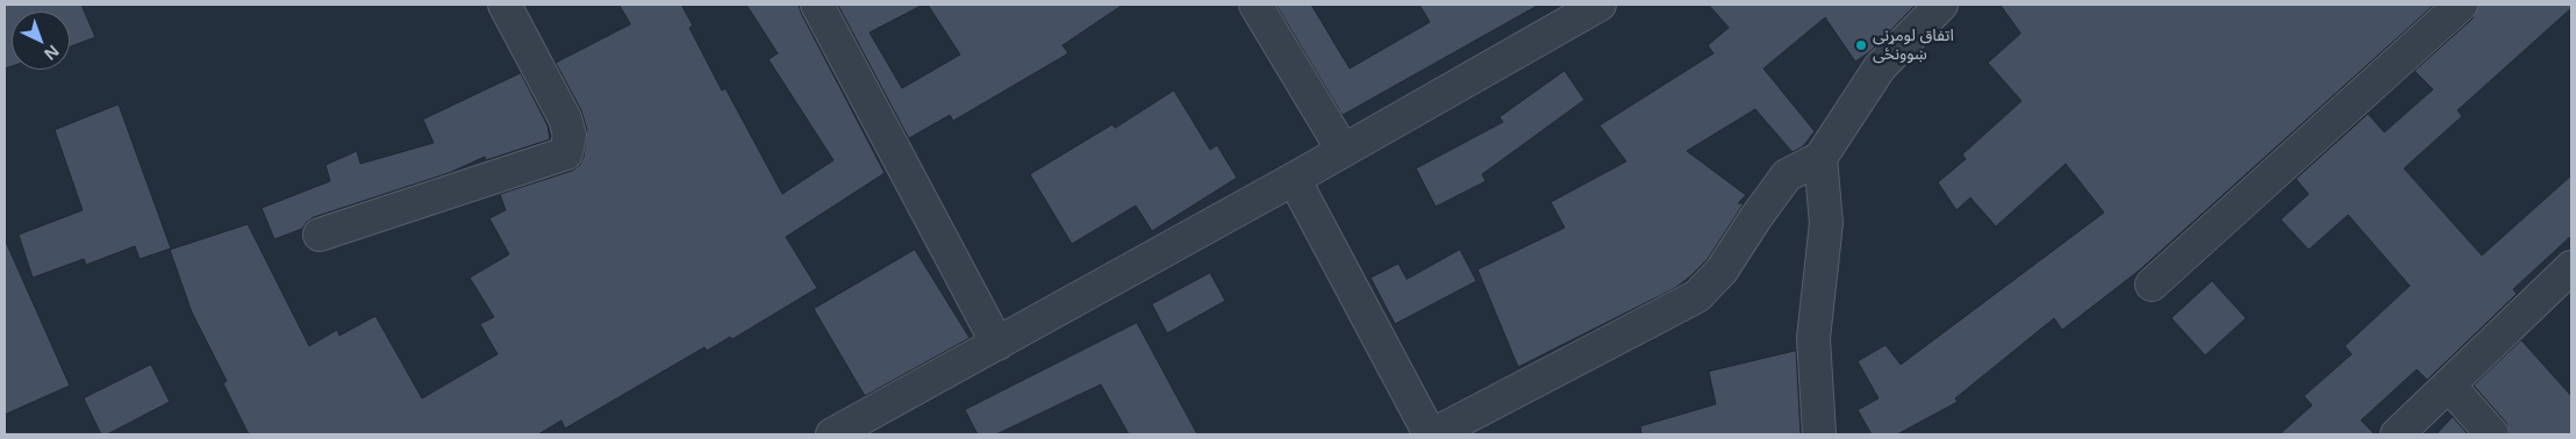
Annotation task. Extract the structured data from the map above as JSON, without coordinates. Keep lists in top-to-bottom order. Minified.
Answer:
{"places":["اتفاق لومړنی ښوونځی"],"north":"bottom right"}
